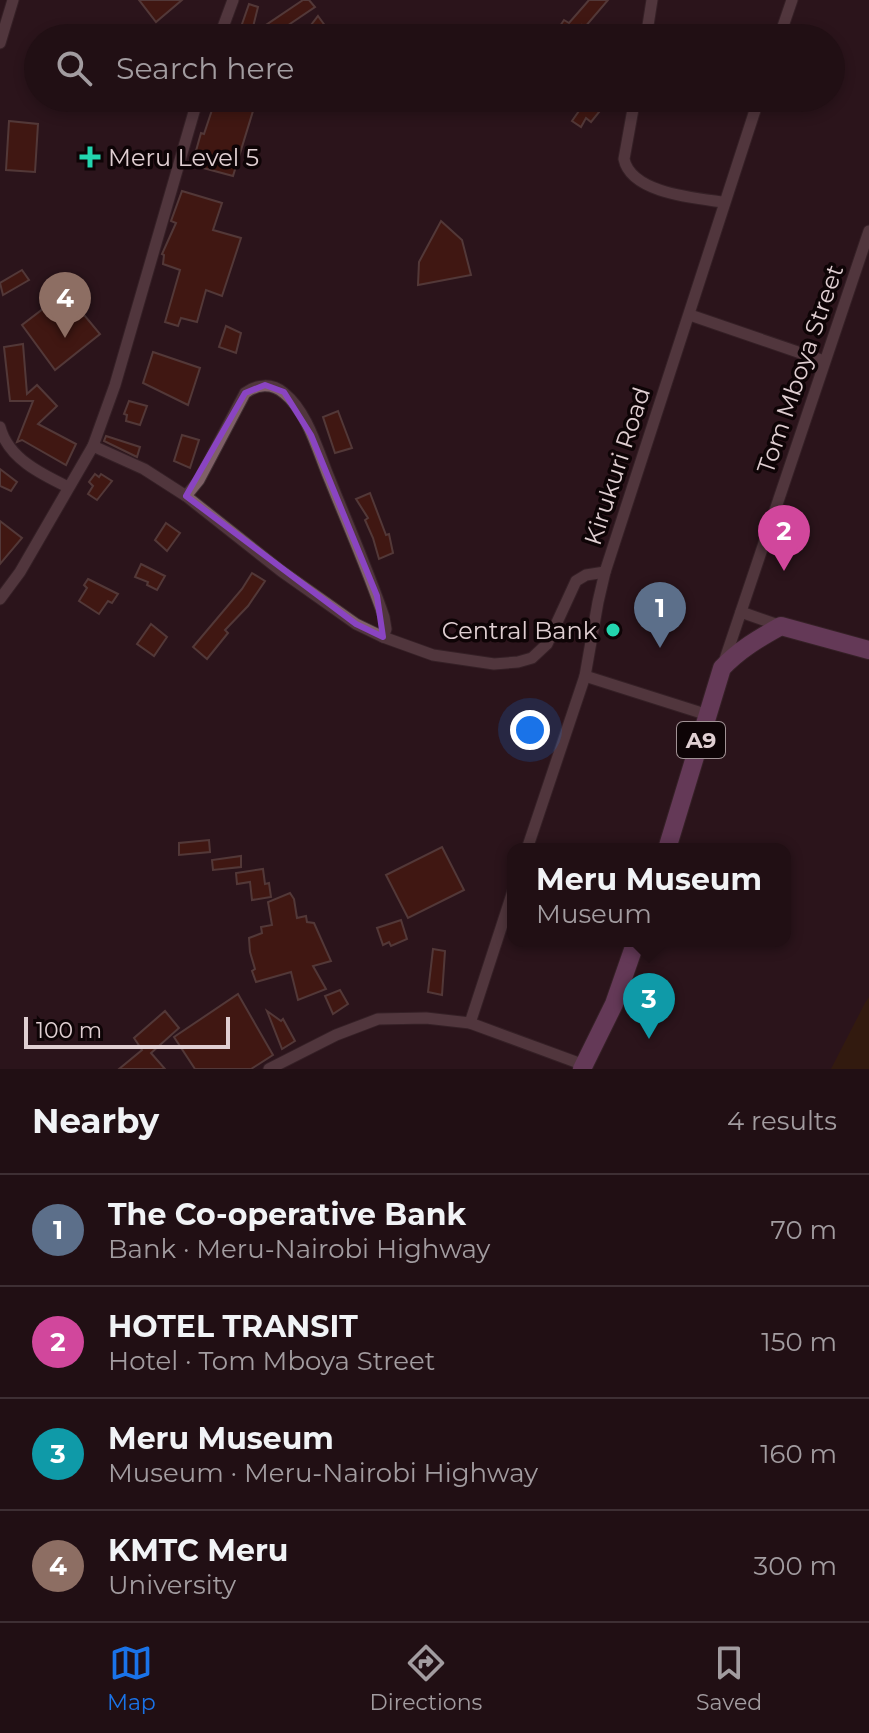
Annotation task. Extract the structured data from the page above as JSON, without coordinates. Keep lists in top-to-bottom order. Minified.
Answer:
{"streets":{"highway":["A9"],"street":["Tom Mboya Street","Kirukuri Road"]},"crossings":[["Tom Mboya Street","A9"]],"places":{"health":["Meru Level 5"],"other":["Central Bank"]},"scale_bar":"100 m","page":{"search":"Search here","pins":["4","2","1","3"],"popup":["Meru Museum","Museum"],"scale":"100 m","heading":["Nearby","4 results"],"list":[{"mark":"1","name":"The Co-operative Bank","note":"Bank · Meru-Nairobi Highway","value":"70 m"},{"mark":"2","name":"HOTEL TRANSIT","note":"Hotel · Tom Mboya Street","value":"150 m"},{"mark":"3","name":"Meru Museum","note":"Museum · Meru-Nairobi Highway","value":"160 m"},{"mark":"4","name":"KMTC Meru","note":"University","value":"300 m"}],"nav":["Map","Directions","Saved"]}}
